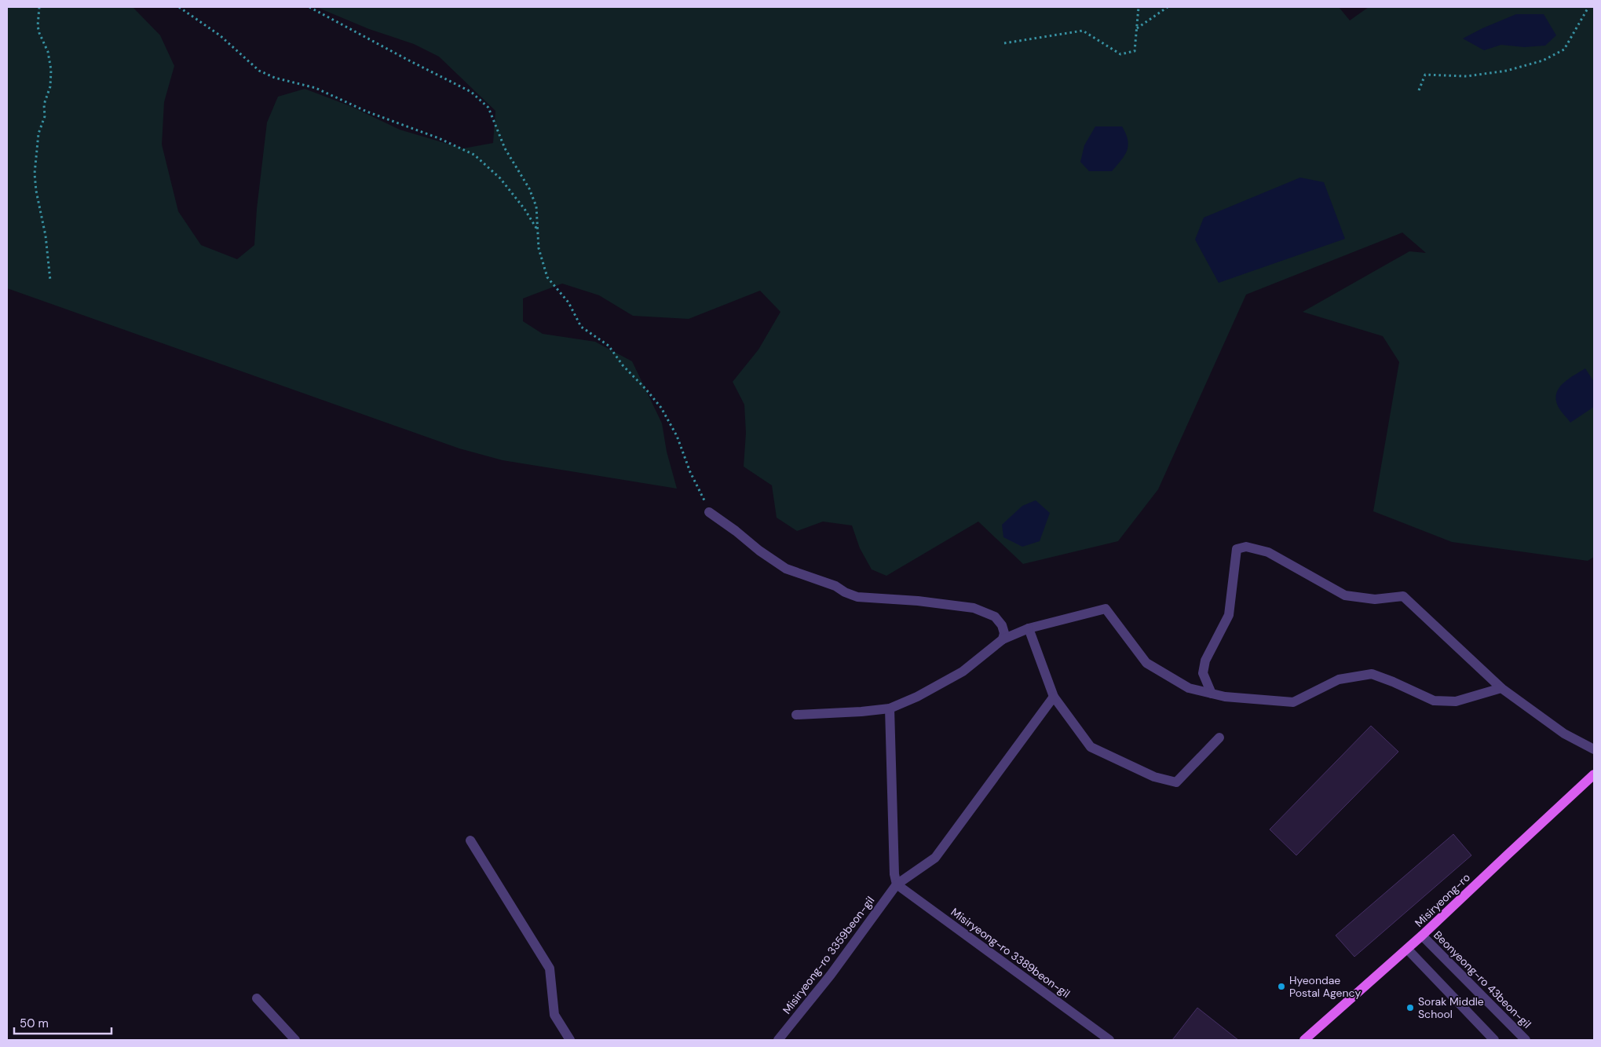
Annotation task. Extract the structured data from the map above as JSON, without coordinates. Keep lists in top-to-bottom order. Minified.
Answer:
{"streets":{"main road":["Misiryeong-ro"],"street":["Misiryeong-ro 3389beon-gil","Misiryeong-ro 3359beon-gil","Beonyeong-ro 43beon-gil"]},"crossings":[["Misiryeong-ro","Beonyeong-ro 43beon-gil"],["Misiryeong-ro 3389beon-gil","Misiryeong-ro 3359beon-gil"]],"places":["Hyeondae Postal Agency","Sorak Middle School"],"scale_bar":"50 m"}
